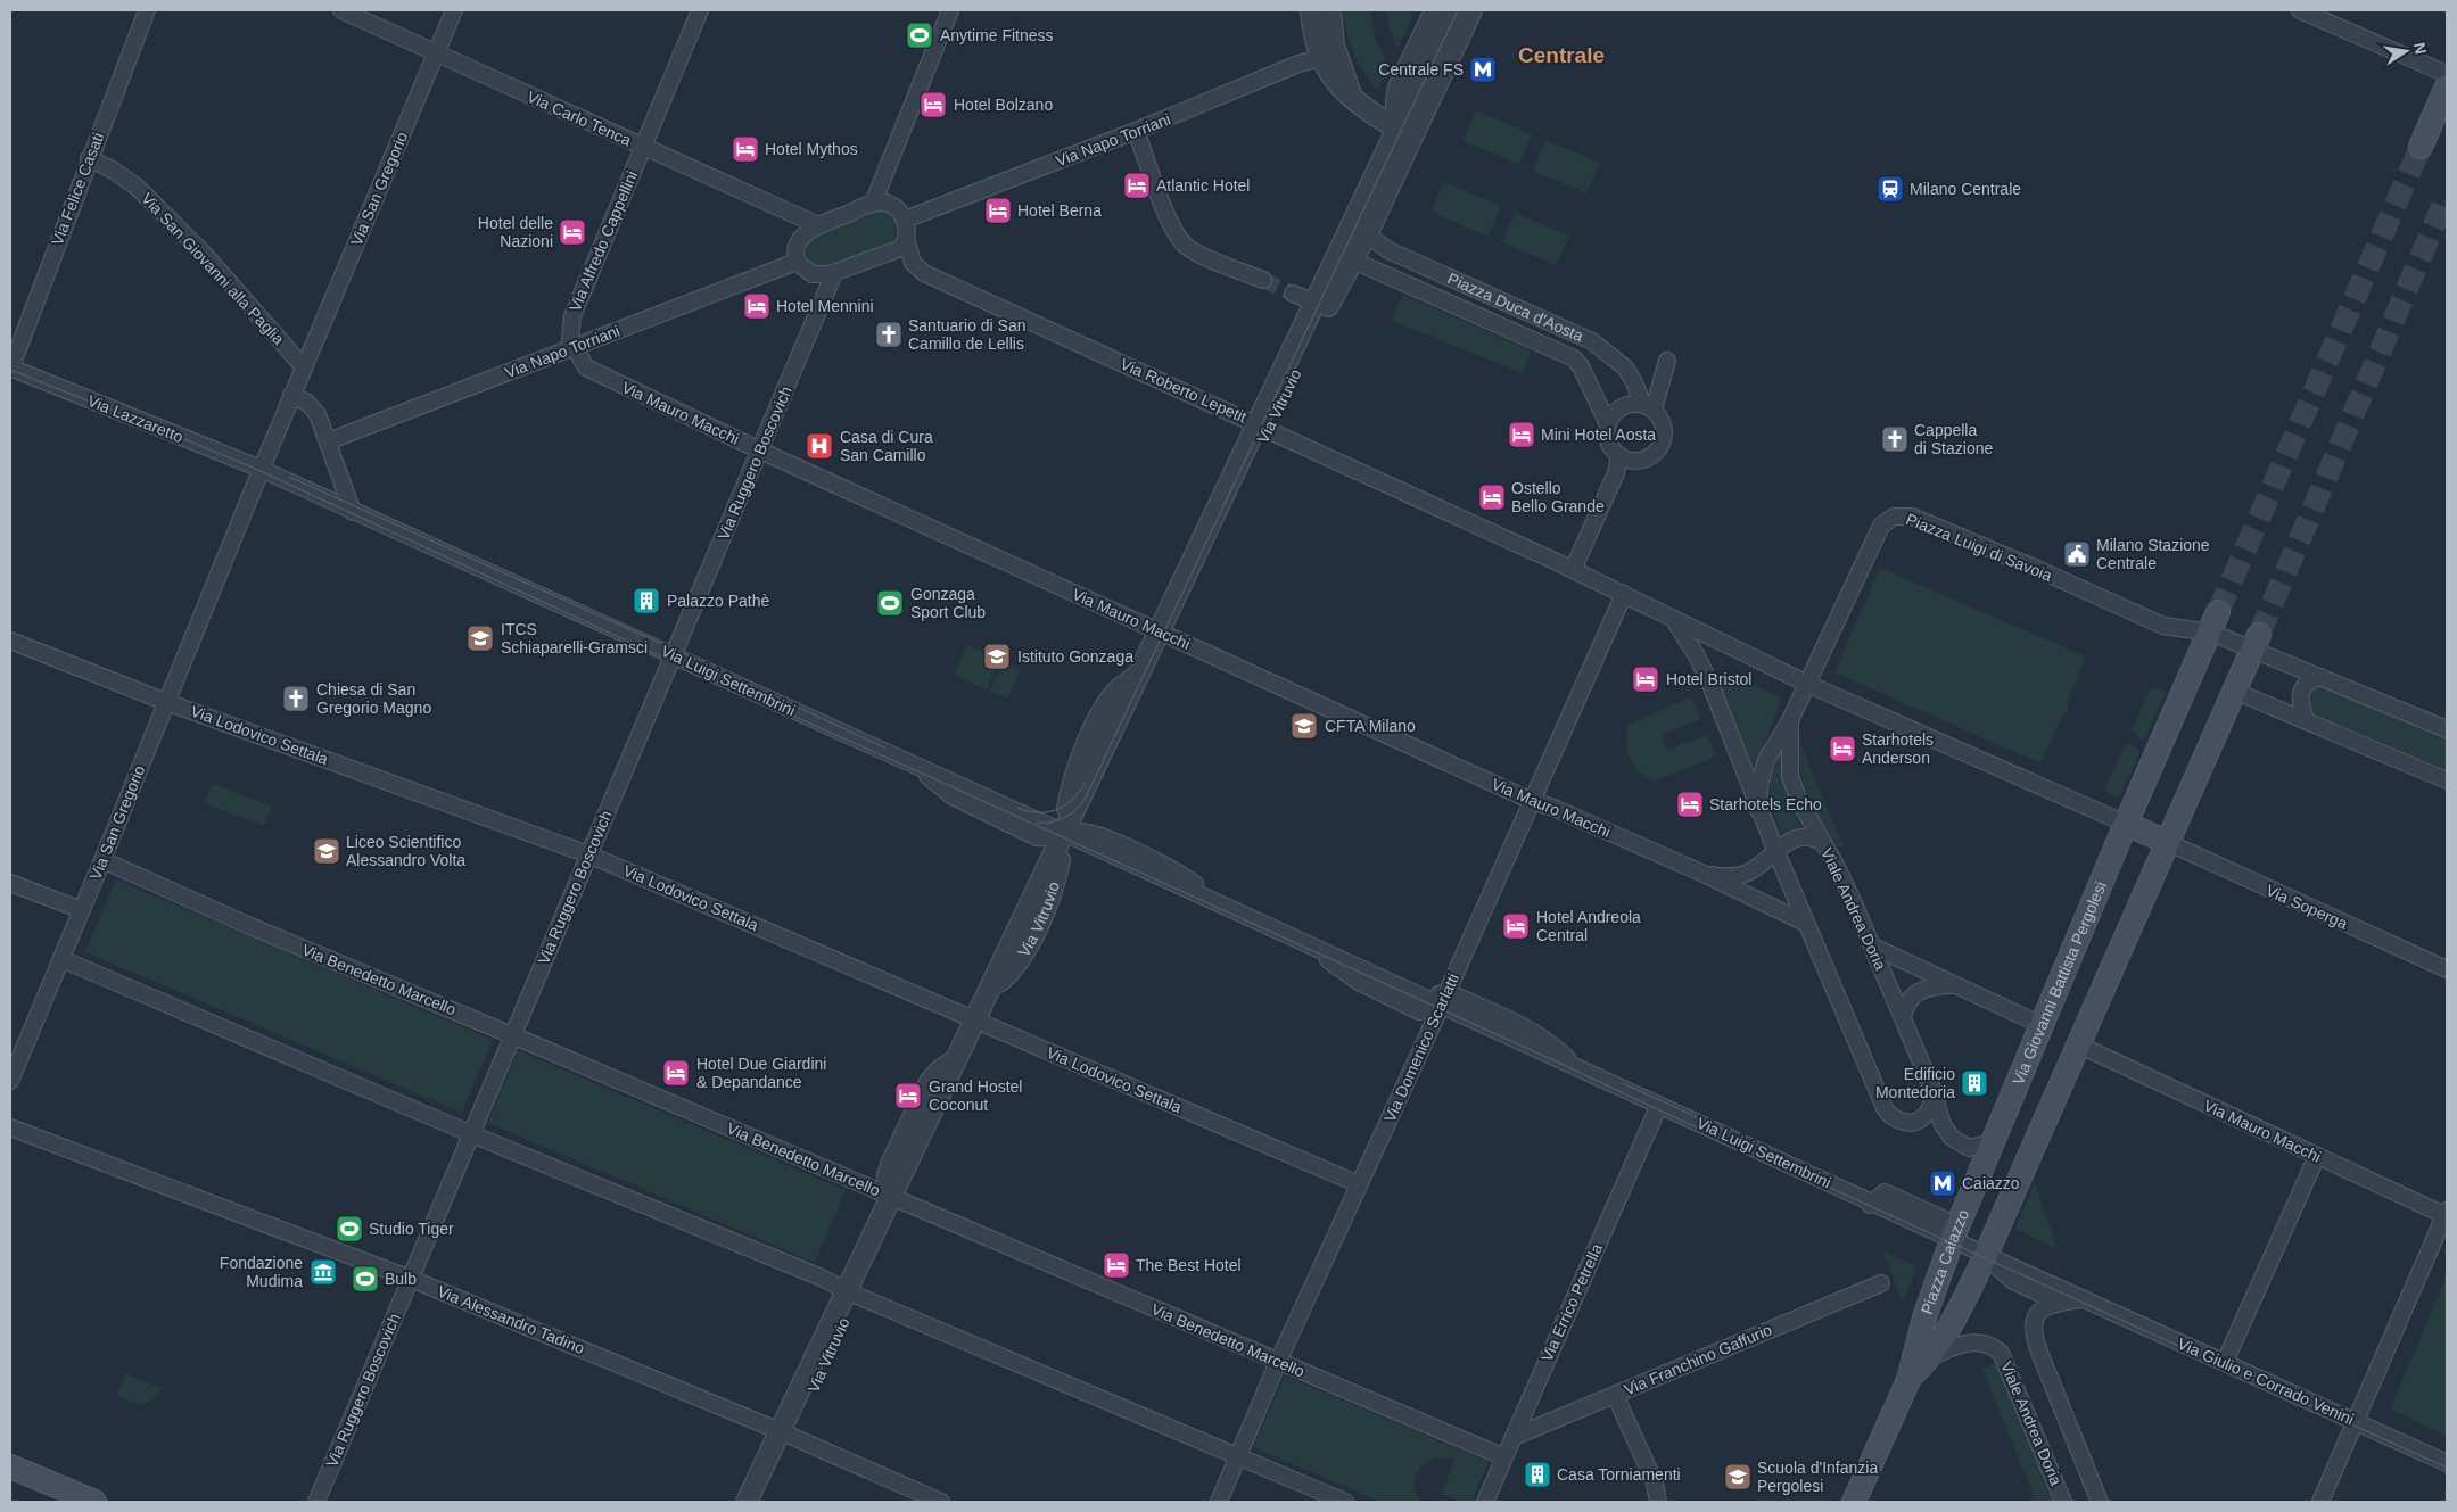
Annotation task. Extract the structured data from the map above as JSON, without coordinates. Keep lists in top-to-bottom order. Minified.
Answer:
{"streets":{"main road":["Via Giovanni Battista Pergolesi","Piazza Caiazzo"],"street":["Via Carlo Tenca","Via Napo Torriani","Via Felice Casati","Via San Gregorio","Via Alfredo Cappellini","Via San Giovanni alla Paglia","Piazza Duca d'Aosta","Via Roberto Lepetit","Via Vitruvio","Via Mauro Macchi","Via Lazzaretto","Via Ruggero Boscovich","Piazza Luigi di Savoia","Via Luigi Settembrini","Via Lodovico Settala","Via Soperga","Viale Andrea Doria","Via Benedetto Marcello","Via Domenico Scarlatti","Via Errico Petrella","Via Alessandro Tadino","Via Franchino Gaffurio","Via Giulio e Corrado Venini"]},"crossings":[["Via Carlo Tenca","Via San Gregorio"],["Via Carlo Tenca","Via Alfredo Cappellini"],["Via Napo Torriani","Via Alfredo Cappellini"],["Via Napo Torriani","Via Roberto Lepetit"],["Via Napo Torriani","Via Mauro Macchi"],["Via Felice Casati","Via San Giovanni alla Paglia"],["Via Felice Casati","Via Lazzaretto"],["Via San Gregorio","Via San Giovanni alla Paglia"],["Via San Gregorio","Via Lazzaretto"],["Via San Gregorio","Via Lodovico Settala"],["Via San Gregorio","Via Benedetto Marcello"],["Via Alfredo Cappellini","Via Mauro Macchi"],["Via Roberto Lepetit","Via Vitruvio"],["Via Vitruvio","Via Mauro Macchi"],["Via Vitruvio","Via Luigi Settembrini"],["Via Vitruvio","Via Lodovico Settala"],["Via Vitruvio","Via Benedetto Marcello"],["Via Vitruvio","Via Alessandro Tadino"],["Via Mauro Macchi","Via Ruggero Boscovich"],["Via Mauro Macchi","Viale Andrea Doria"],["Via Mauro Macchi","Via Domenico Scarlatti"],["Via Mauro Macchi","Piazza Caiazzo"],["Via Lazzaretto","Via Luigi Settembrini"],["Via Ruggero Boscovich","Via Luigi Settembrini"],["Via Ruggero Boscovich","Via Lodovico Settala"],["Via Ruggero Boscovich","Via Benedetto Marcello"],["Via Ruggero Boscovich","Via Alessandro Tadino"],["Piazza Luigi di Savoia","Viale Andrea Doria"],["Via Luigi Settembrini","Via Domenico Scarlatti"],["Via Luigi Settembrini","Piazza Caiazzo"],["Via Luigi Settembrini","Via Errico Petrella"],["Via Luigi Settembrini","Via Giulio e Corrado Venini"],["Via Lodovico Settala","Via Domenico Scarlatti"],["Viale Andrea Doria","Via Giovanni Battista Pergolesi"],["Viale Andrea Doria","Piazza Caiazzo"],["Via Benedetto Marcello","Via Domenico Scarlatti"],["Via Benedetto Marcello","Via Errico Petrella"],["Via Giovanni Battista Pergolesi","Piazza Caiazzo"],["Piazza Caiazzo","Via Giulio e Corrado Venini"],["Via Errico Petrella","Via Franchino Gaffurio"]],"districts":["Centrale"],"places":{"sports":["Anytime Fitness","Gonzaga Sport Club","Studio Tiger","Bulb"],"metro station":["Centrale FS","Caiazzo"],"hotel":["Hotel Bolzano","Hotel Mythos","Atlantic Hotel","Hotel Berna","Hotel delle Nazioni","Hotel Mennini","Mini Hotel Aosta","Ostello Bello Grande","Hotel Bristol","Starhotels Anderson","Starhotels Echo","Hotel Andreola Central","Hotel Due Giardini & Depandance","Grand Hostel Coconut","The Best Hotel"],"station":["Milano Centrale"],"church":["Santuario di San Camillo de Lellis","Cappella di Stazione","Chiesa di San Gregorio Magno"],"hospital":["Casa di Cura San Camillo"],"public building":["Milano Stazione Centrale"],"building":["Palazzo Pathè","Edificio Montedoria","Casa Torniamenti"],"school or university":["ITCS Schiaparelli-Gramsci","Istituto Gonzaga","CFTA Milano","Liceo Scientifico Alessandro Volta","Scuola d'Infanzia Pergolesi"],"museum":["Fondazione Mudima"]},"north":"right"}
